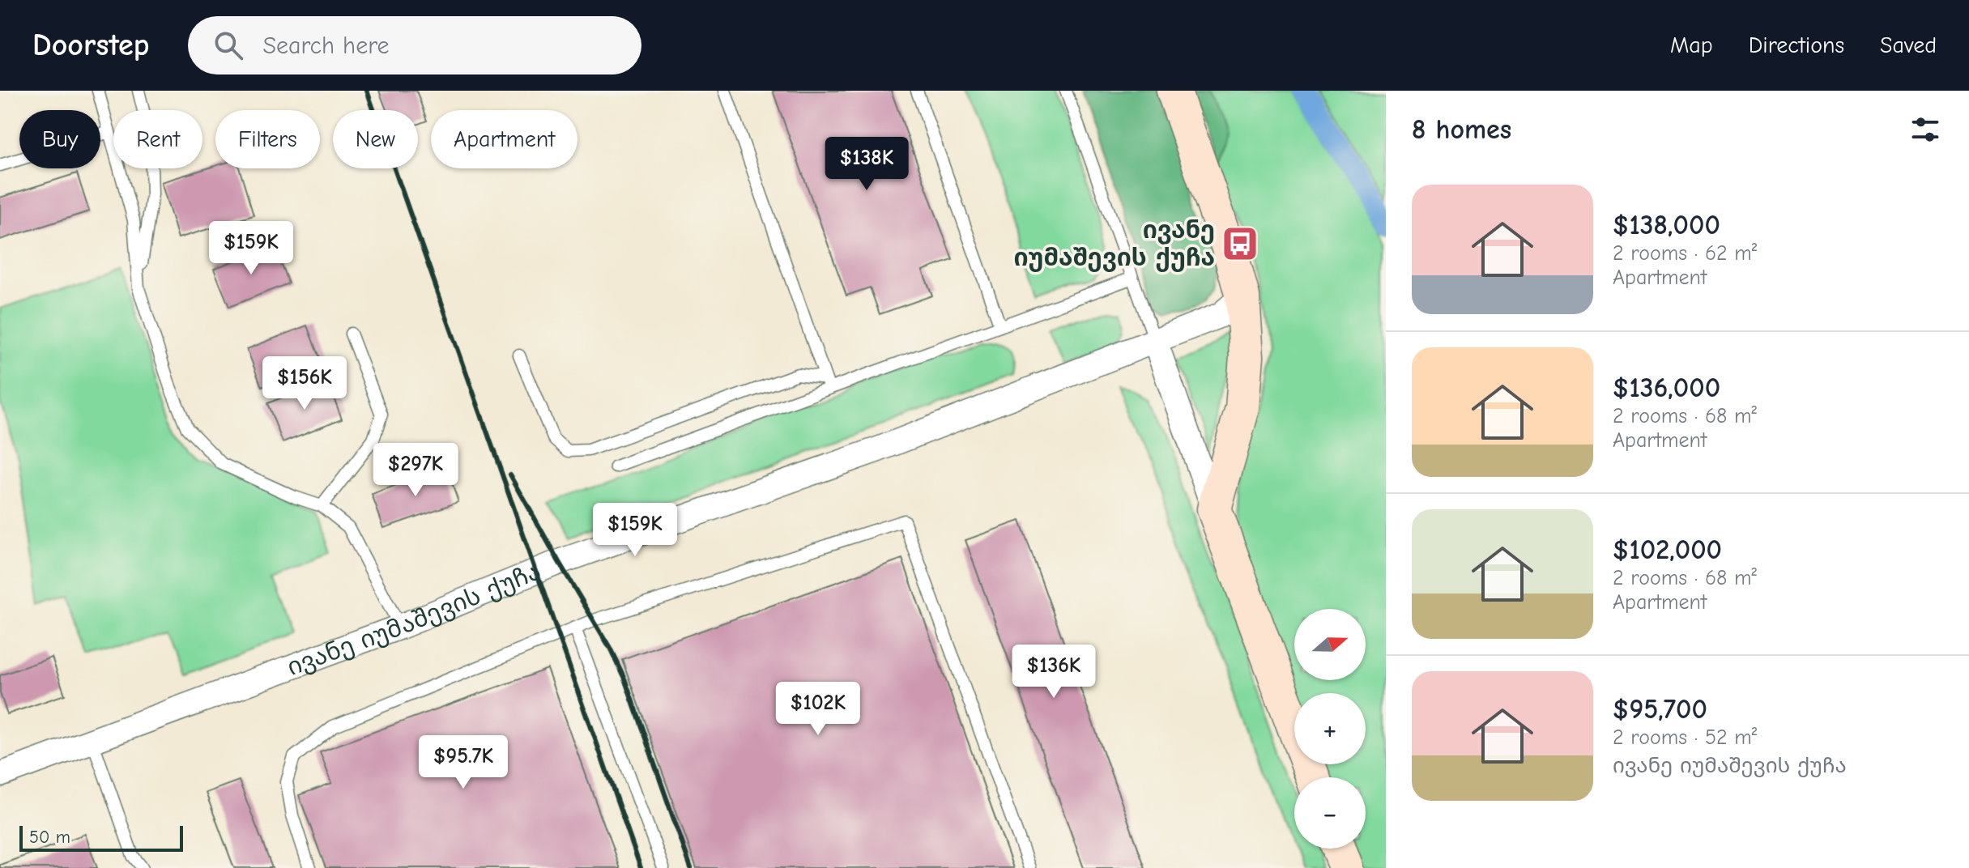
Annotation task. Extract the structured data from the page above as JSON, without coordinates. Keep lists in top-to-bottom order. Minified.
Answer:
{"streets":{"street":["ივანე იუმაშევის ქუჩა"]},"places":{"bus stop":["ივანე იუმაშევის ქუჩა"]},"scale_bar":"50 m","north":"right","page":{"header":"Doorstep","search":"Search here","nav":["Map","Directions","Saved"],"heading":"8 homes","chip":["Buy","Rent","Filters","New","Apartment"],"price":["$138K","$159K","$156K","$297K","$159K","$136K","$102K","$95.7K"],"list":[{"name":"$138,000","note":"2 rooms · 62 m² · Apartment"},{"name":"$136,000","note":"2 rooms · 68 m² · Apartment"},{"name":"$102,000","note":"2 rooms · 68 m² · Apartment"},{"name":"$95,700","note":"2 rooms · 52 m² · ივანე იუმაშევის ქუჩა"}],"map_buttons":["+","−"],"scale":"50 m"}}
